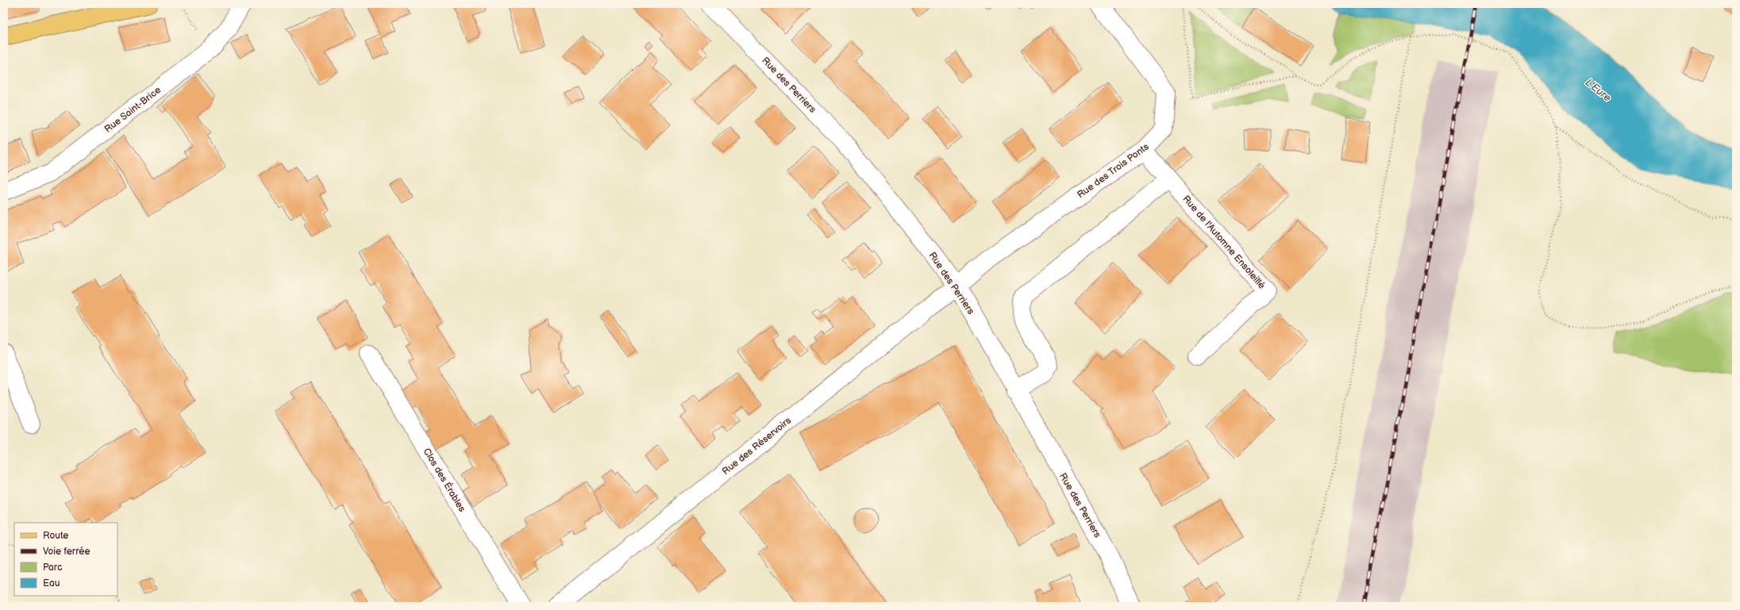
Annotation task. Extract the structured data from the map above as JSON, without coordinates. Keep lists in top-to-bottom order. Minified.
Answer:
{"streets":{"street":["Rue des Perriers","Rue Saint-Brice","Rue des Trois Ponts","Rue de l'Automne Ensoleillé","Rue des Réservoirs","Clos des Érables"]},"crossings":[["Rue des Perriers","Rue des Trois Ponts"],["Rue des Perriers","Rue des Réservoirs"],["Rue des Trois Ponts","Rue de l'Automne Ensoleillé"],["Rue des Trois Ponts","Rue des Réservoirs"]],"water":["L'Eure"],"legend":["Route","Voie ferrée","Parc","Eau"]}
